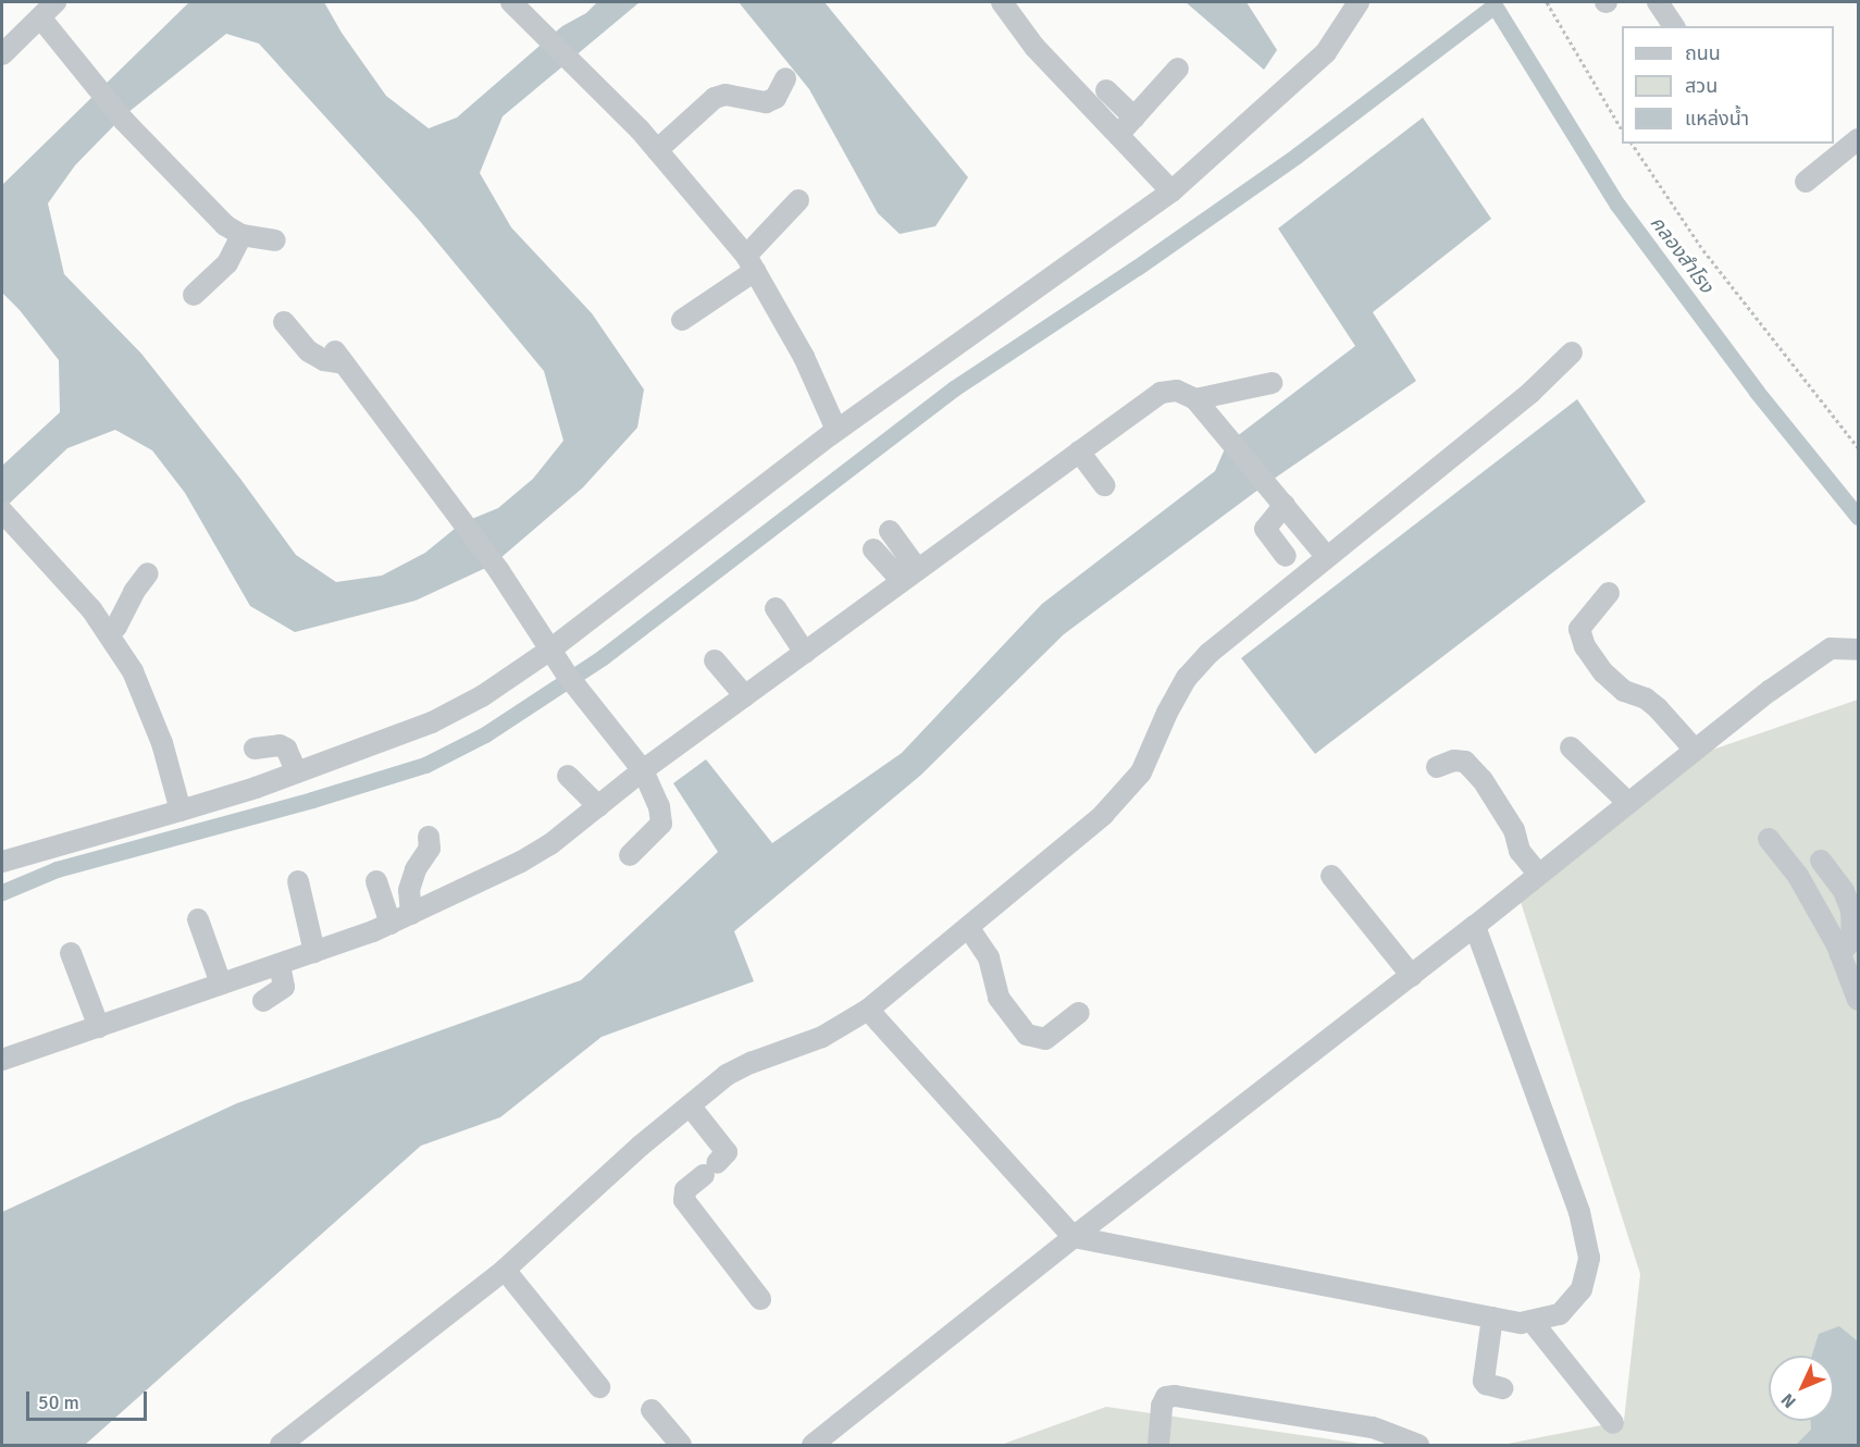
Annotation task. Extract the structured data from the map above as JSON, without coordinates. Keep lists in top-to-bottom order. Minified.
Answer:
{"water":["คลองสำโรง"],"legend":["ถนน","สวน","แหล่งน้ำ"],"scale_bar":"50 m","north":"bottom left"}
